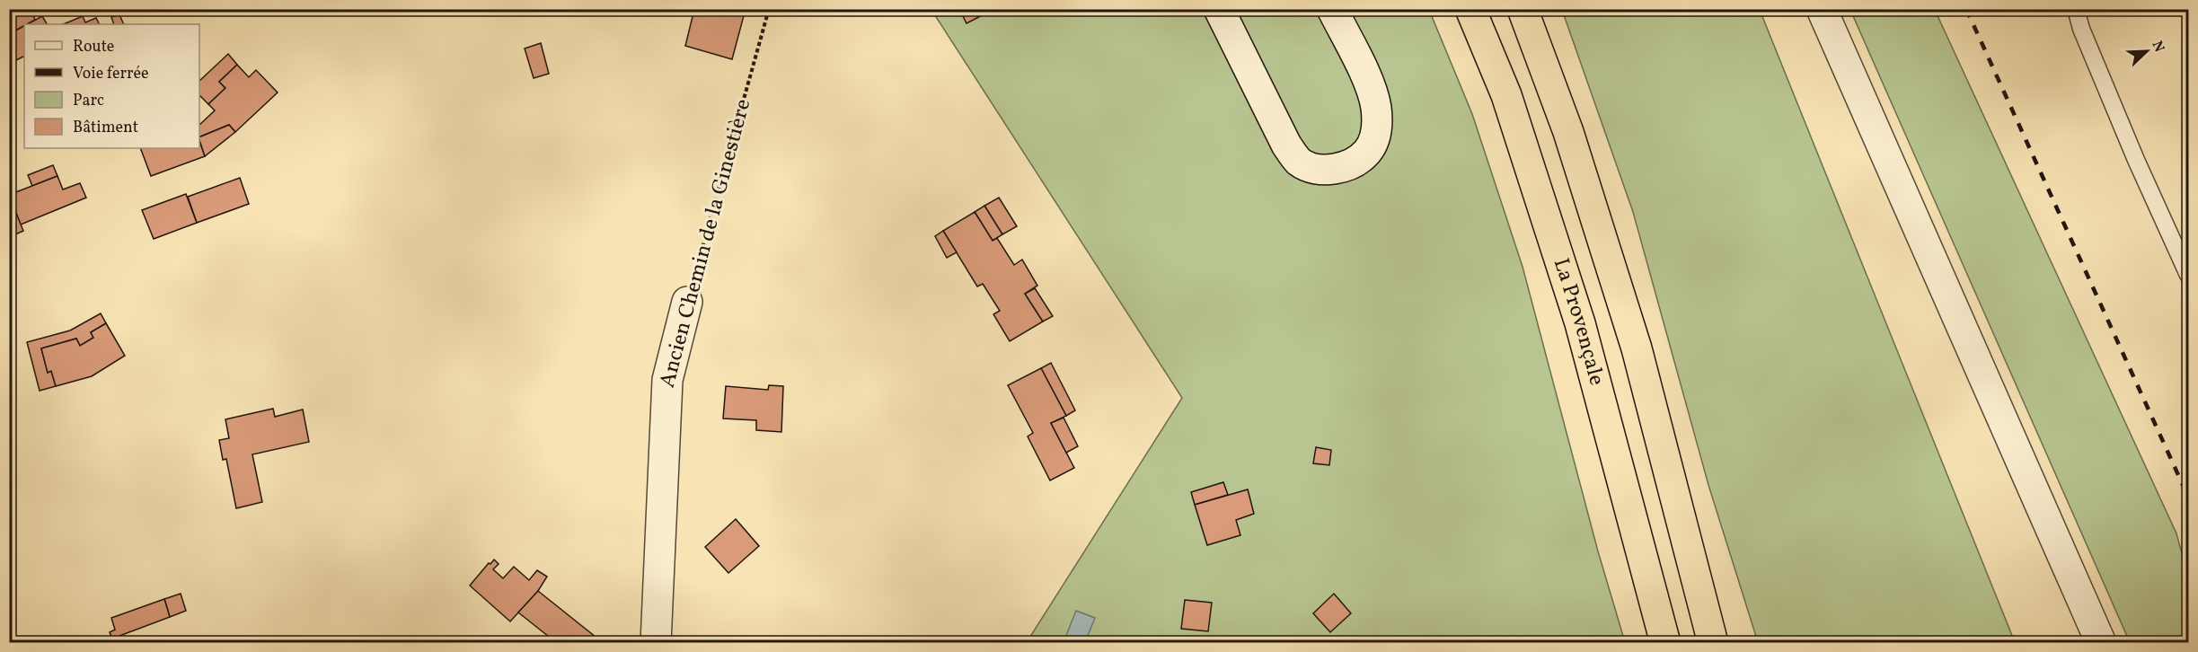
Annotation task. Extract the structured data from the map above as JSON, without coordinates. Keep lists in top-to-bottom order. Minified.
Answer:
{"streets":{"highway":["La Provençale"],"street":["Ancien Chemin de la Ginestière"]},"legend":["Route","Voie ferrée","Parc","Bâtiment"],"north":"top right"}
